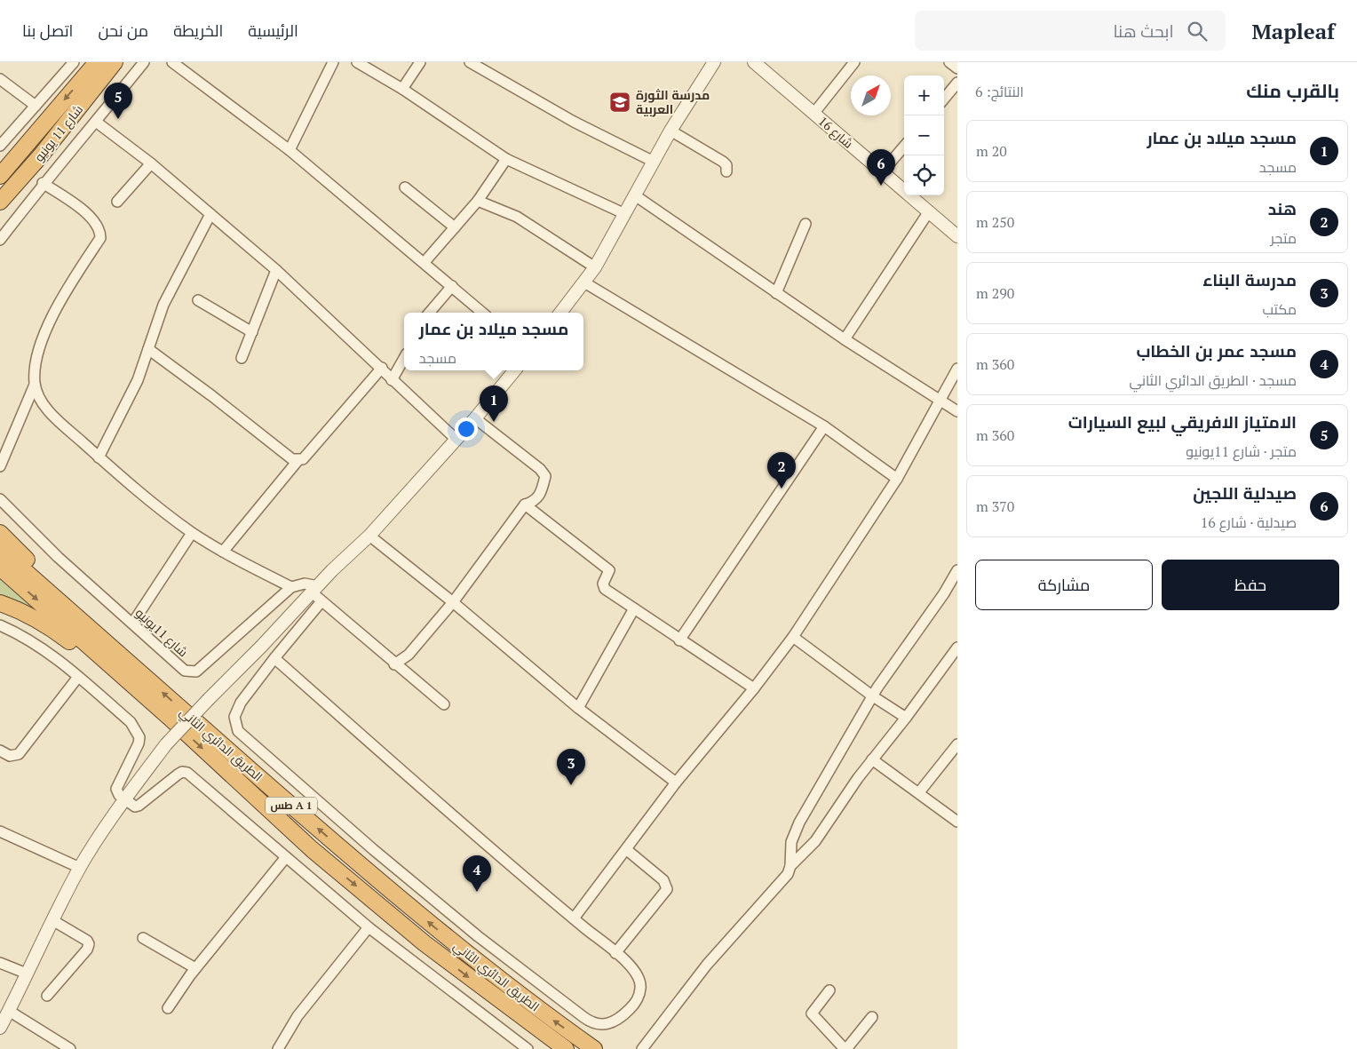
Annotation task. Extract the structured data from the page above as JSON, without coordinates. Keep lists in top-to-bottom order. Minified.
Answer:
{"streets":{"highway":["شارع 11 يونيو","الطريق الدائري الثاني","طس A 1"],"street":["شارع 16","شارع 11يونيو"]},"places":{"school or university":["مدرسة الثورة العربية"]},"north":"top right","page":{"header":"Mapleaf","search":"ابحث هنا","nav":["الرئيسية","الخريطة","من نحن","اتصل بنا"],"heading":["بالقرب منك","النتائج: 6"],"map_buttons":["+","−"],"pins":["5","6","1","2","3","4"],"list":[{"mark":"1","name":"مسجد ميلاد بن عمار","note":"مسجد","value":"20 m"},{"mark":"2","name":"هند","note":"متجر","value":"250 m"},{"mark":"3","name":"مدرسة البناء","note":"مكتب","value":"290 m"},{"mark":"4","name":"مسجد عمر بن الخطاب","note":"مسجد · الطريق الدائري الثاني","value":"360 m"},{"mark":"5","name":"الامتياز الافريقي لبيع السيارات","note":"متجر · شارع 11يونيو","value":"360 m"},{"mark":"6","name":"صيدلية اللجين","note":"صيدلية · شارع 16","value":"370 m"}],"popup":["مسجد ميلاد بن عمار","مسجد"],"buttons":["حفظ","مشاركة"]}}
